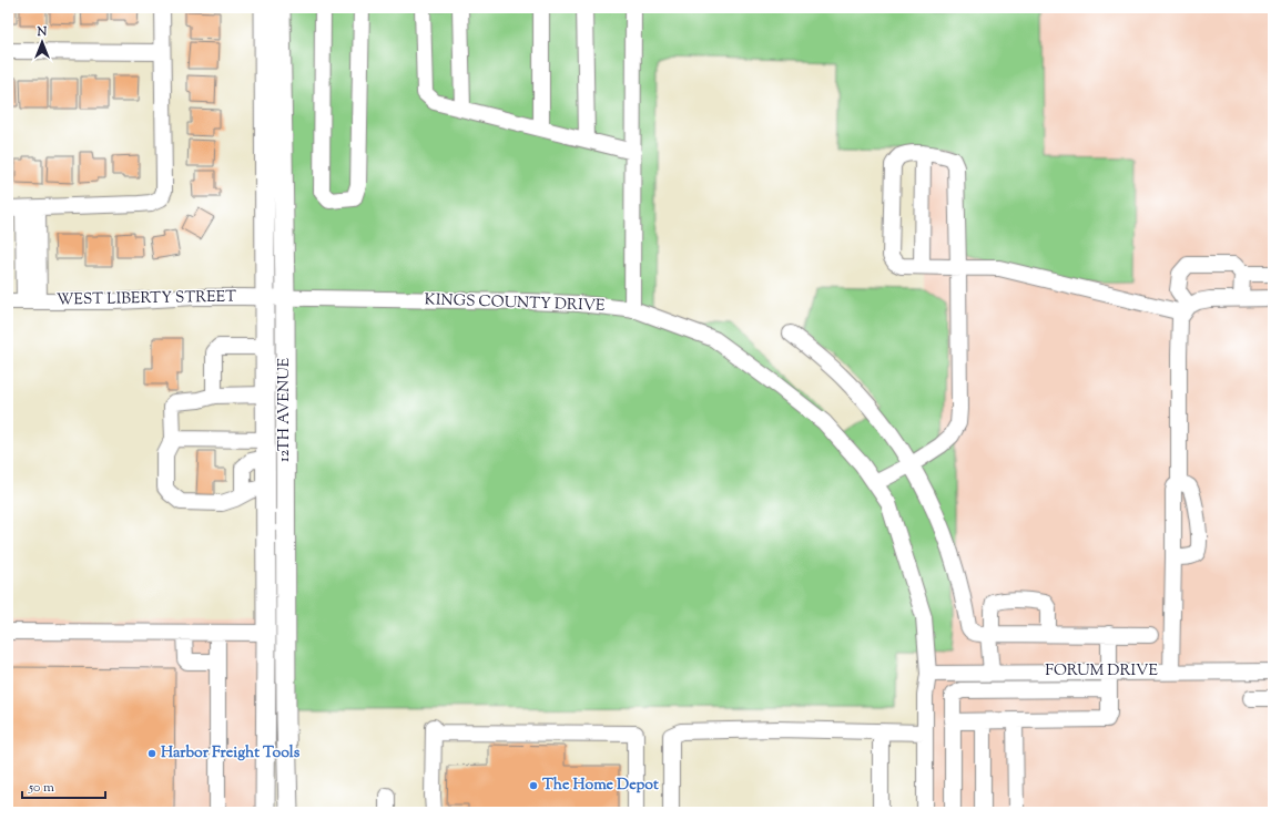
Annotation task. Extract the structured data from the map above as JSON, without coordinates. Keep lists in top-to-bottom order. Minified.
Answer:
{"streets":{"main road":["12TH AVENUE"],"street":["WEST LIBERTY STREET","KINGS COUNTY DRIVE","FORUM DRIVE"]},"crossings":[["WEST LIBERTY STREET","KINGS COUNTY DRIVE"],["WEST LIBERTY STREET","12TH AVENUE"],["KINGS COUNTY DRIVE","12TH AVENUE"],["KINGS COUNTY DRIVE","FORUM DRIVE"]],"places":["Harbor Freight Tools","The Home Depot"],"scale_bar":"50 m","north":"top"}
